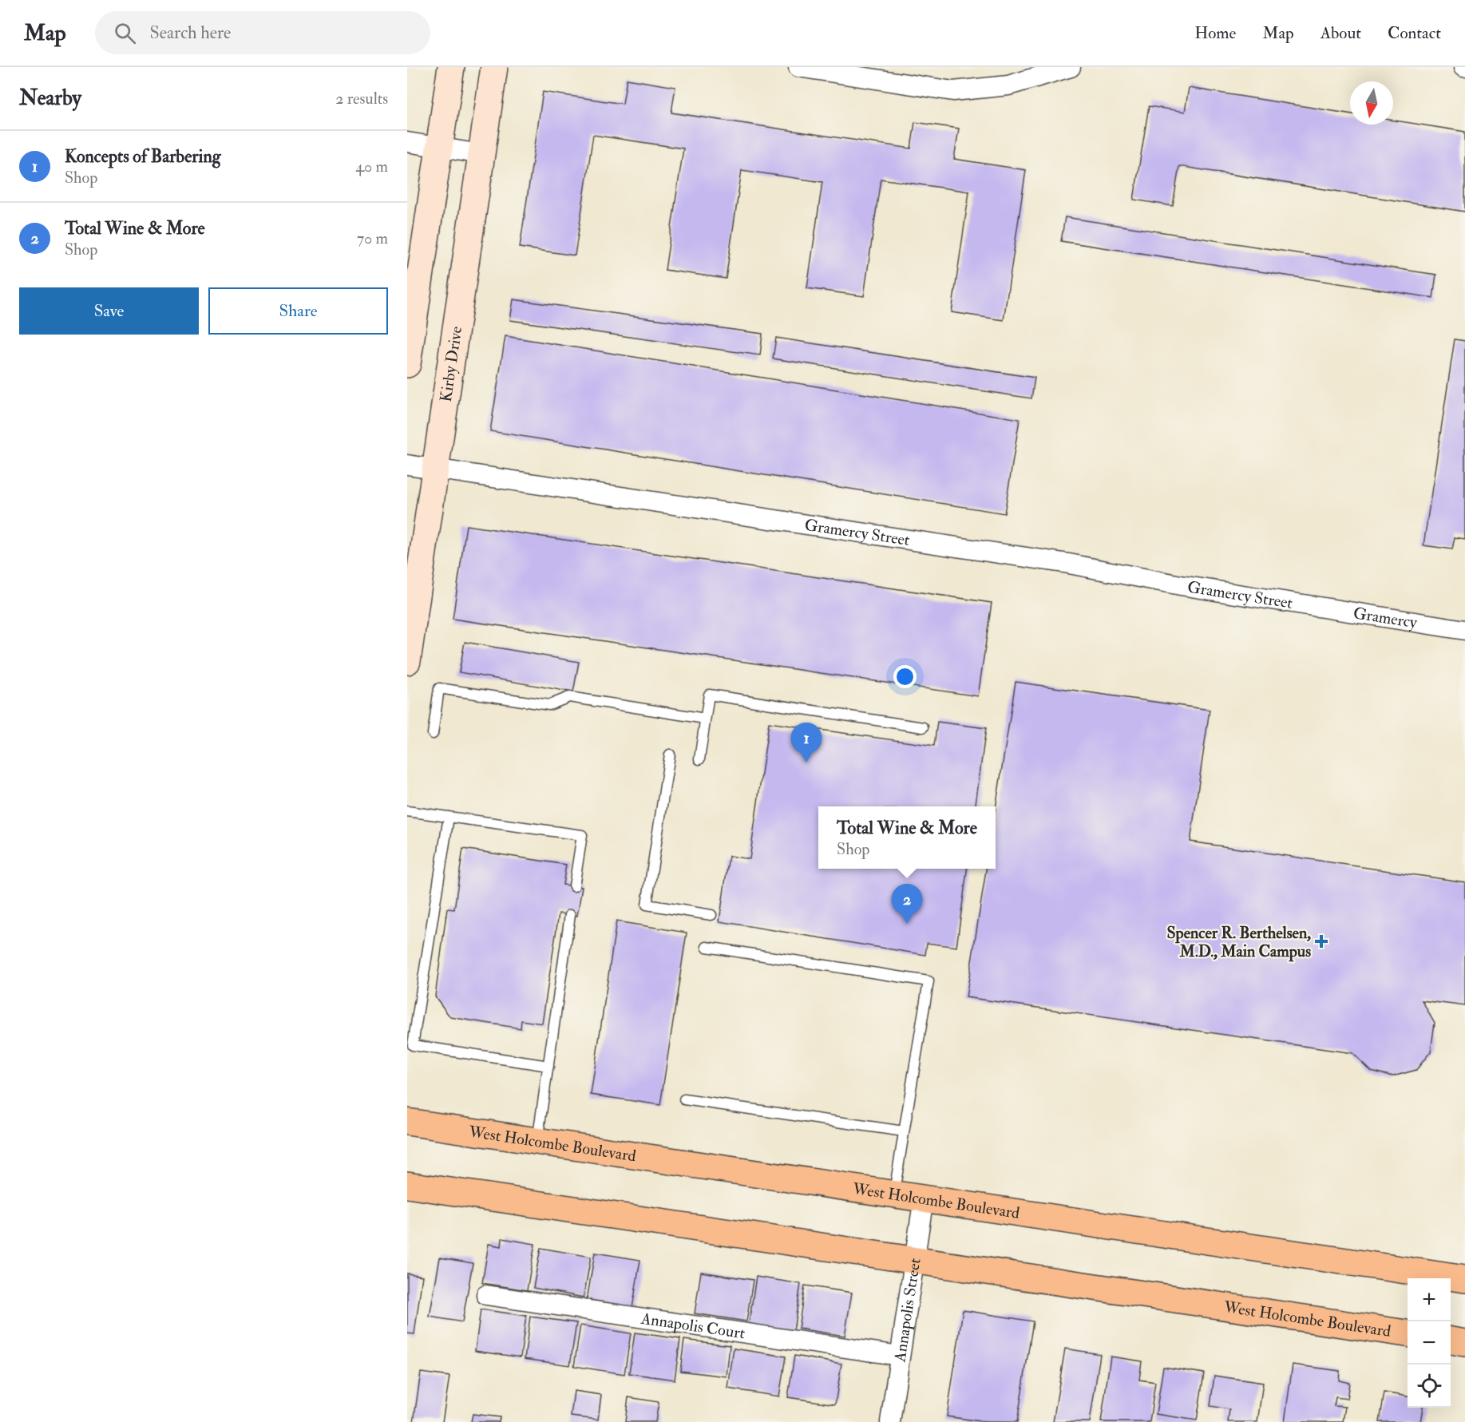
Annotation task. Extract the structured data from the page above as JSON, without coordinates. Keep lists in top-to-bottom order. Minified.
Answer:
{"streets":{"main road":["Kirby Drive","West Holcombe Boulevard"],"street":["Gramercy Street","Gramercy","Annapolis Street","Annapolis Court"]},"crossings":[["Kirby Drive","Gramercy Street"],["Gramercy Street","Gramercy"],["West Holcombe Boulevard","Annapolis Street"],["Annapolis Street","Annapolis Court"]],"places":{"health":["Spencer R. Berthelsen, M.D., Main Campus"]},"north":"bottom","page":{"header":"Map","search":"Search here","nav":["Home","Map","About","Contact"],"heading":["Nearby","2 results"],"list":[{"mark":"1","name":"Koncepts of Barbering","note":"Shop","value":"40 m"},{"mark":"2","name":"Total Wine & More","note":"Shop","value":"70 m"}],"buttons":["Save","Share"],"pins":["1","2"],"popup":["Total Wine & More","Shop"],"map_buttons":["+","−"]}}
